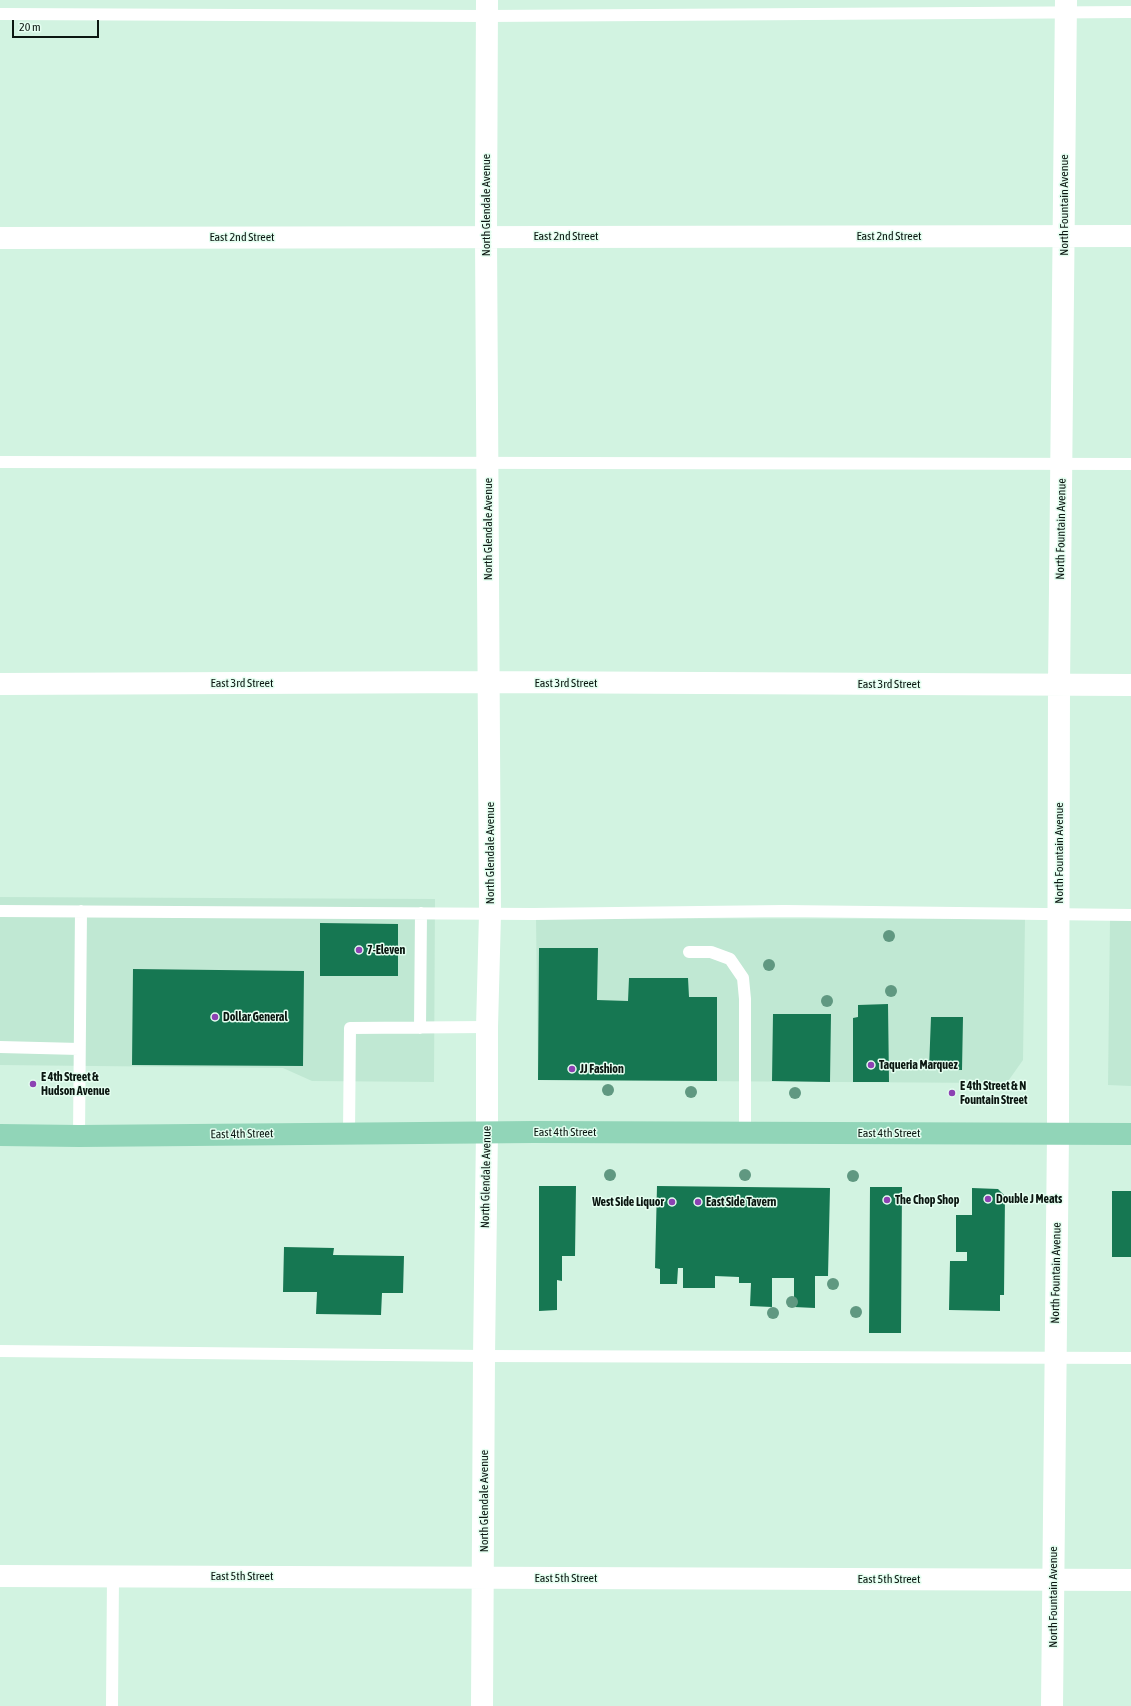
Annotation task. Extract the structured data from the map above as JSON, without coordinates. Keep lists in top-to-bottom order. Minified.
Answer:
{"streets":{"main road":["East 4th Street"],"street":["North Glendale Avenue","North Fountain Avenue","East 2nd Street","East 3rd Street","East 5th Street"]},"crossings":[["North Glendale Avenue","East 2nd Street"],["North Glendale Avenue","East 3rd Street"],["North Glendale Avenue","East 4th Street"],["North Glendale Avenue","East 5th Street"],["North Fountain Avenue","East 2nd Street"],["North Fountain Avenue","East 3rd Street"],["North Fountain Avenue","East 4th Street"],["North Fountain Avenue","East 5th Street"]],"places":["7-Eleven","Dollar General","Taqueria Marquez","JJ Fashion","E 4th Street & Hudson Avenue","E 4th Street & N Fountain Street","Double J Meats","The Chop Shop","West Side Liquor","East Side Tavern"],"scale_bar":"20 m"}
